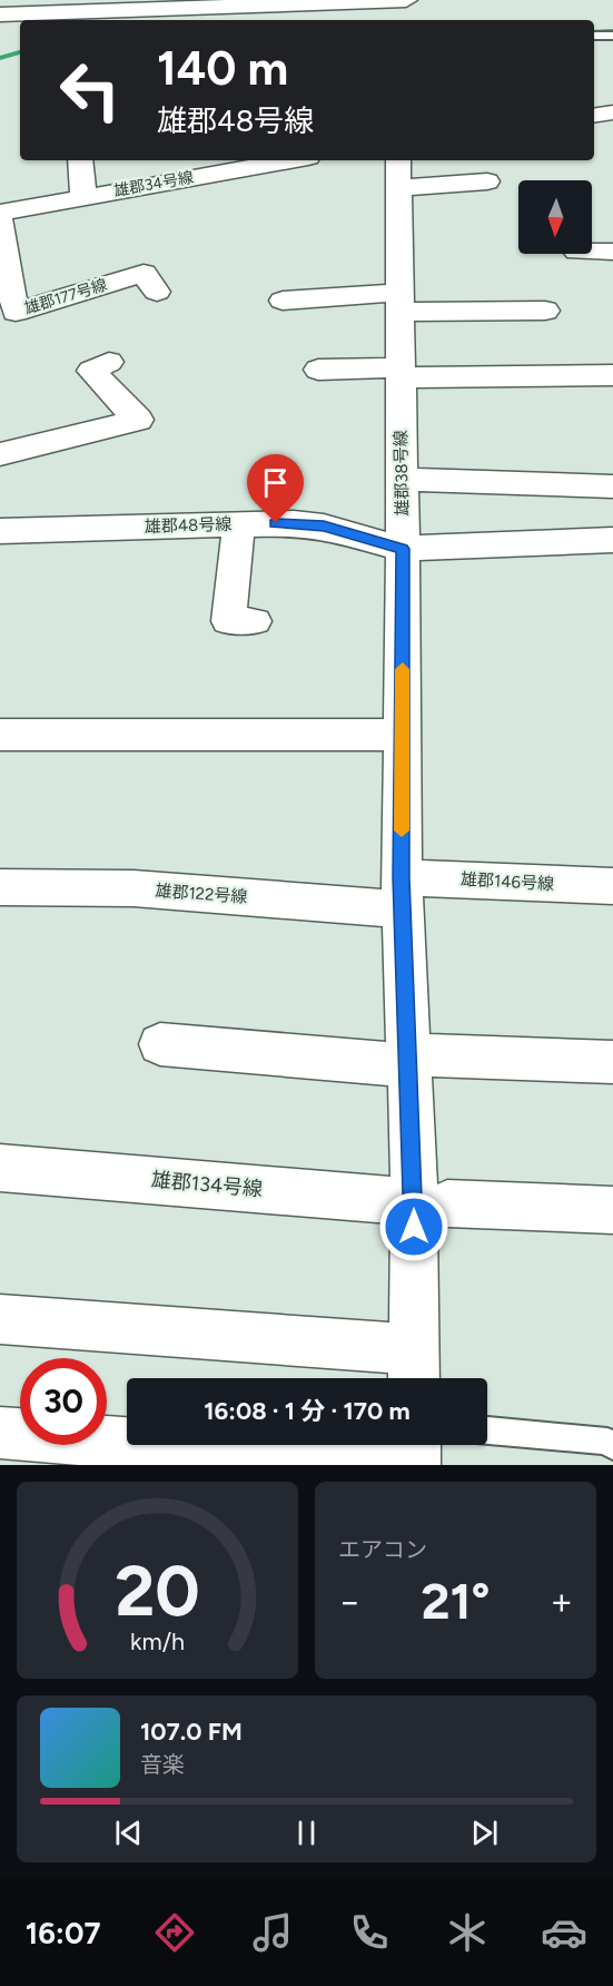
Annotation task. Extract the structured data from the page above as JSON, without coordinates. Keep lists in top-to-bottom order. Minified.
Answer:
{"streets":{"street":["雄郡34号線","雄郡177号線","雄郡38号線","雄郡48号線","雄郡146号線","雄郡122号線","雄郡134号線"]},"crossings":[["雄郡38号線","雄郡48号線"],["雄郡38号線","雄郡146号線"],["雄郡38号線","雄郡122号線"],["雄郡38号線","雄郡134号線"],["雄郡146号線","雄郡122号線"]],"north":"bottom","page":{"turn":["140 m","雄郡48号線"],"limit":"30","trip":"16:08 · 1 分 · 170 m","tile":"エアコン","heat":["−","21°","+"],"song":["107.0 FM","音楽"],"tabs":"16:07","gauge":["20","km/h"]}}
